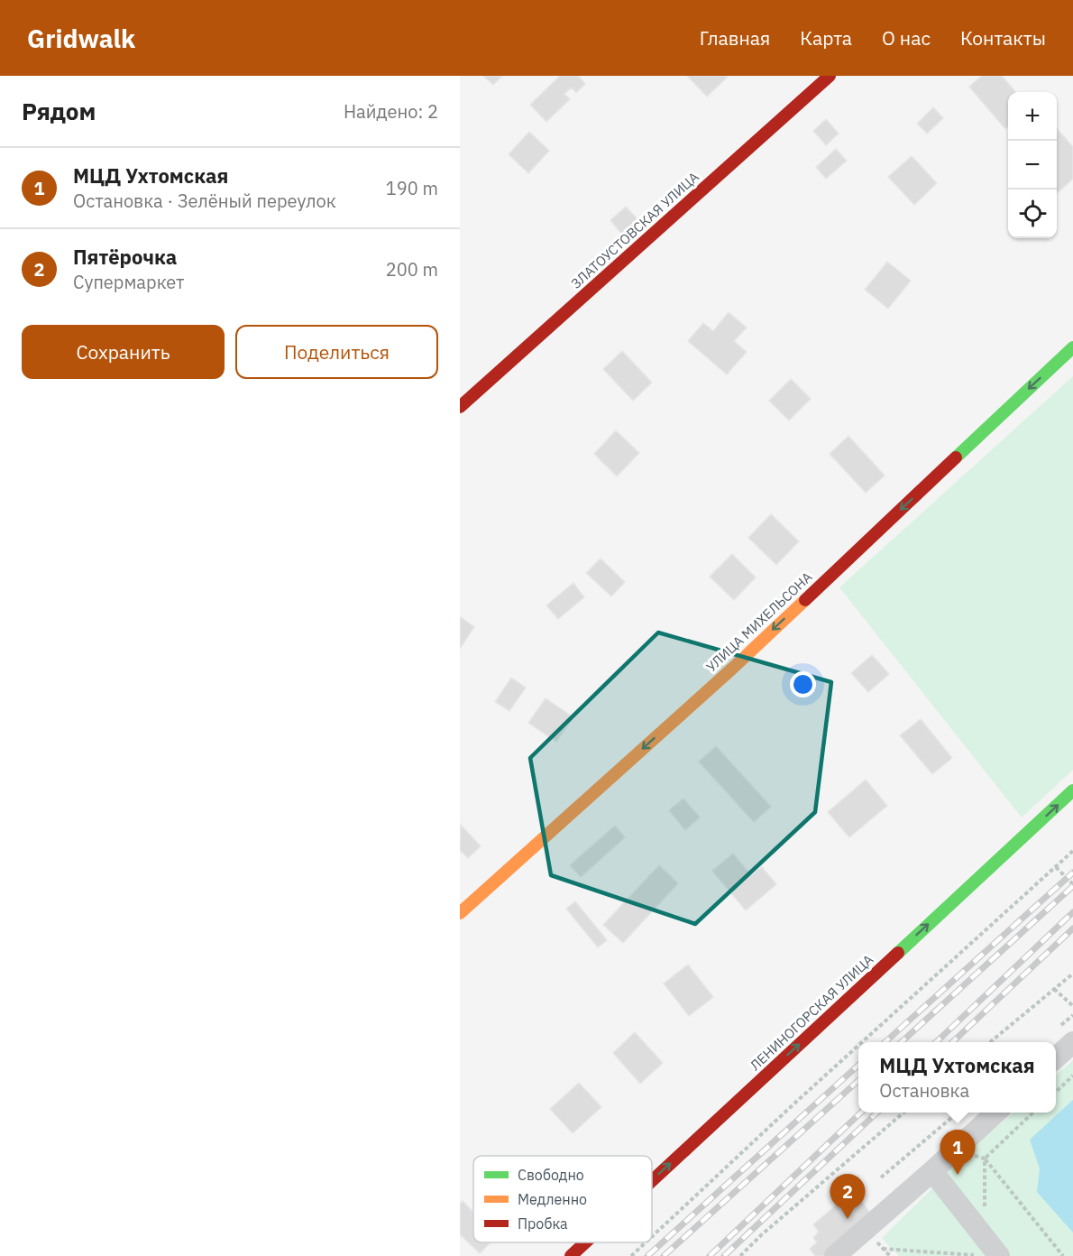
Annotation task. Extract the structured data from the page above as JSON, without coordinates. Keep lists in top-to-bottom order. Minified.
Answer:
{"streets":{"street":["ЗЛАТОУСТОВСКАЯ УЛИЦА","УЛИЦА МИХЕЛЬСОНА","ЛЕНИНОГОРСКАЯ УЛИЦА"]},"one_way":["УЛИЦА МИХЕЛЬСОНА","ЛЕНИНОГОРСКАЯ УЛИЦА"],"legend":["Свободно","Медленно","Пробка"],"page":{"header":"Gridwalk","nav":["Главная","Карта","О нас","Контакты"],"heading":["Рядом","Найдено: 2"],"map_buttons":["+","−"],"list":[{"mark":"1","name":"МЦД Ухтомская","note":"Остановка · Зелёный переулок","value":"190 m"},{"mark":"2","name":"Пятёрочка","note":"Супермаркет","value":"200 m"}],"buttons":["Сохранить","Поделиться"],"popup":["МЦД Ухтомская","Остановка"],"pins":["1","2"]}}
